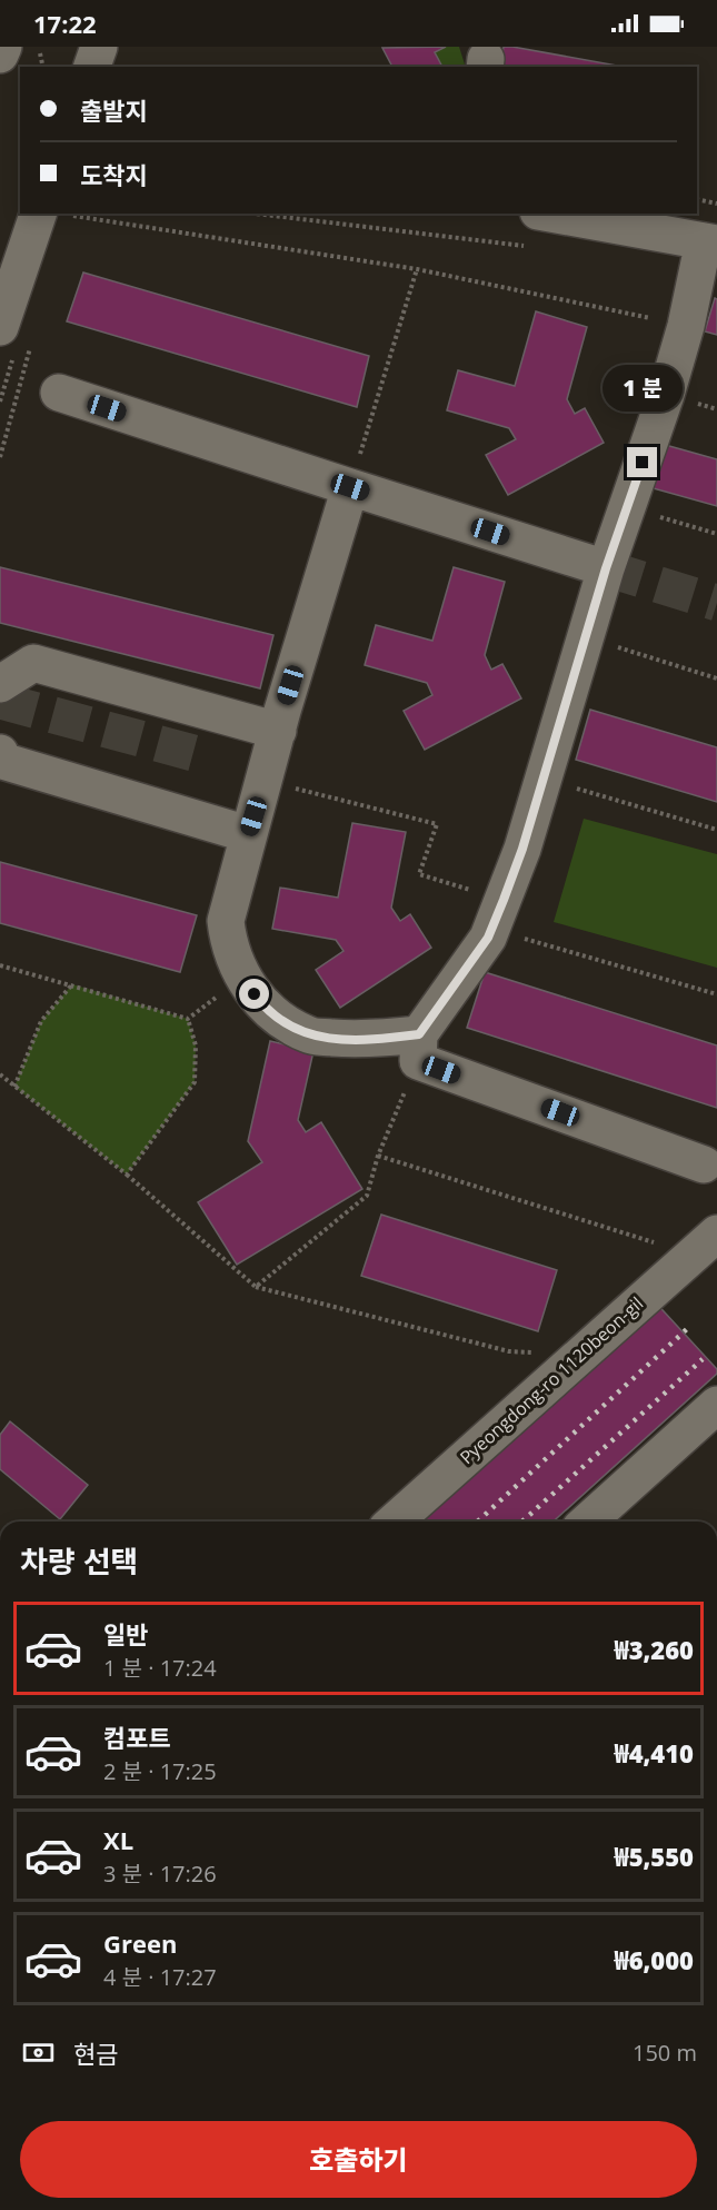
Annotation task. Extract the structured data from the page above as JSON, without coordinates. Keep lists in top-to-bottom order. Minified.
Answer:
{"streets":{"street":["Pyeongdong-ro 1120beon-gil"]},"page":{"status":"17:22","banner":["출발지","도착지"],"bubble":"1 분","heading":"차량 선택","list":[{"name":"일반","note":"1 분 · 17:24","value":"₩3,260"},{"name":"컴포트","note":"2 분 · 17:25","value":"₩4,410"},{"name":"XL","note":"3 분 · 17:26","value":"₩5,550"},{"name":"Green","note":"4 분 · 17:27","value":"₩6,000"}],"pay":["현금","150 m"],"buttons":"호출하기"}}
